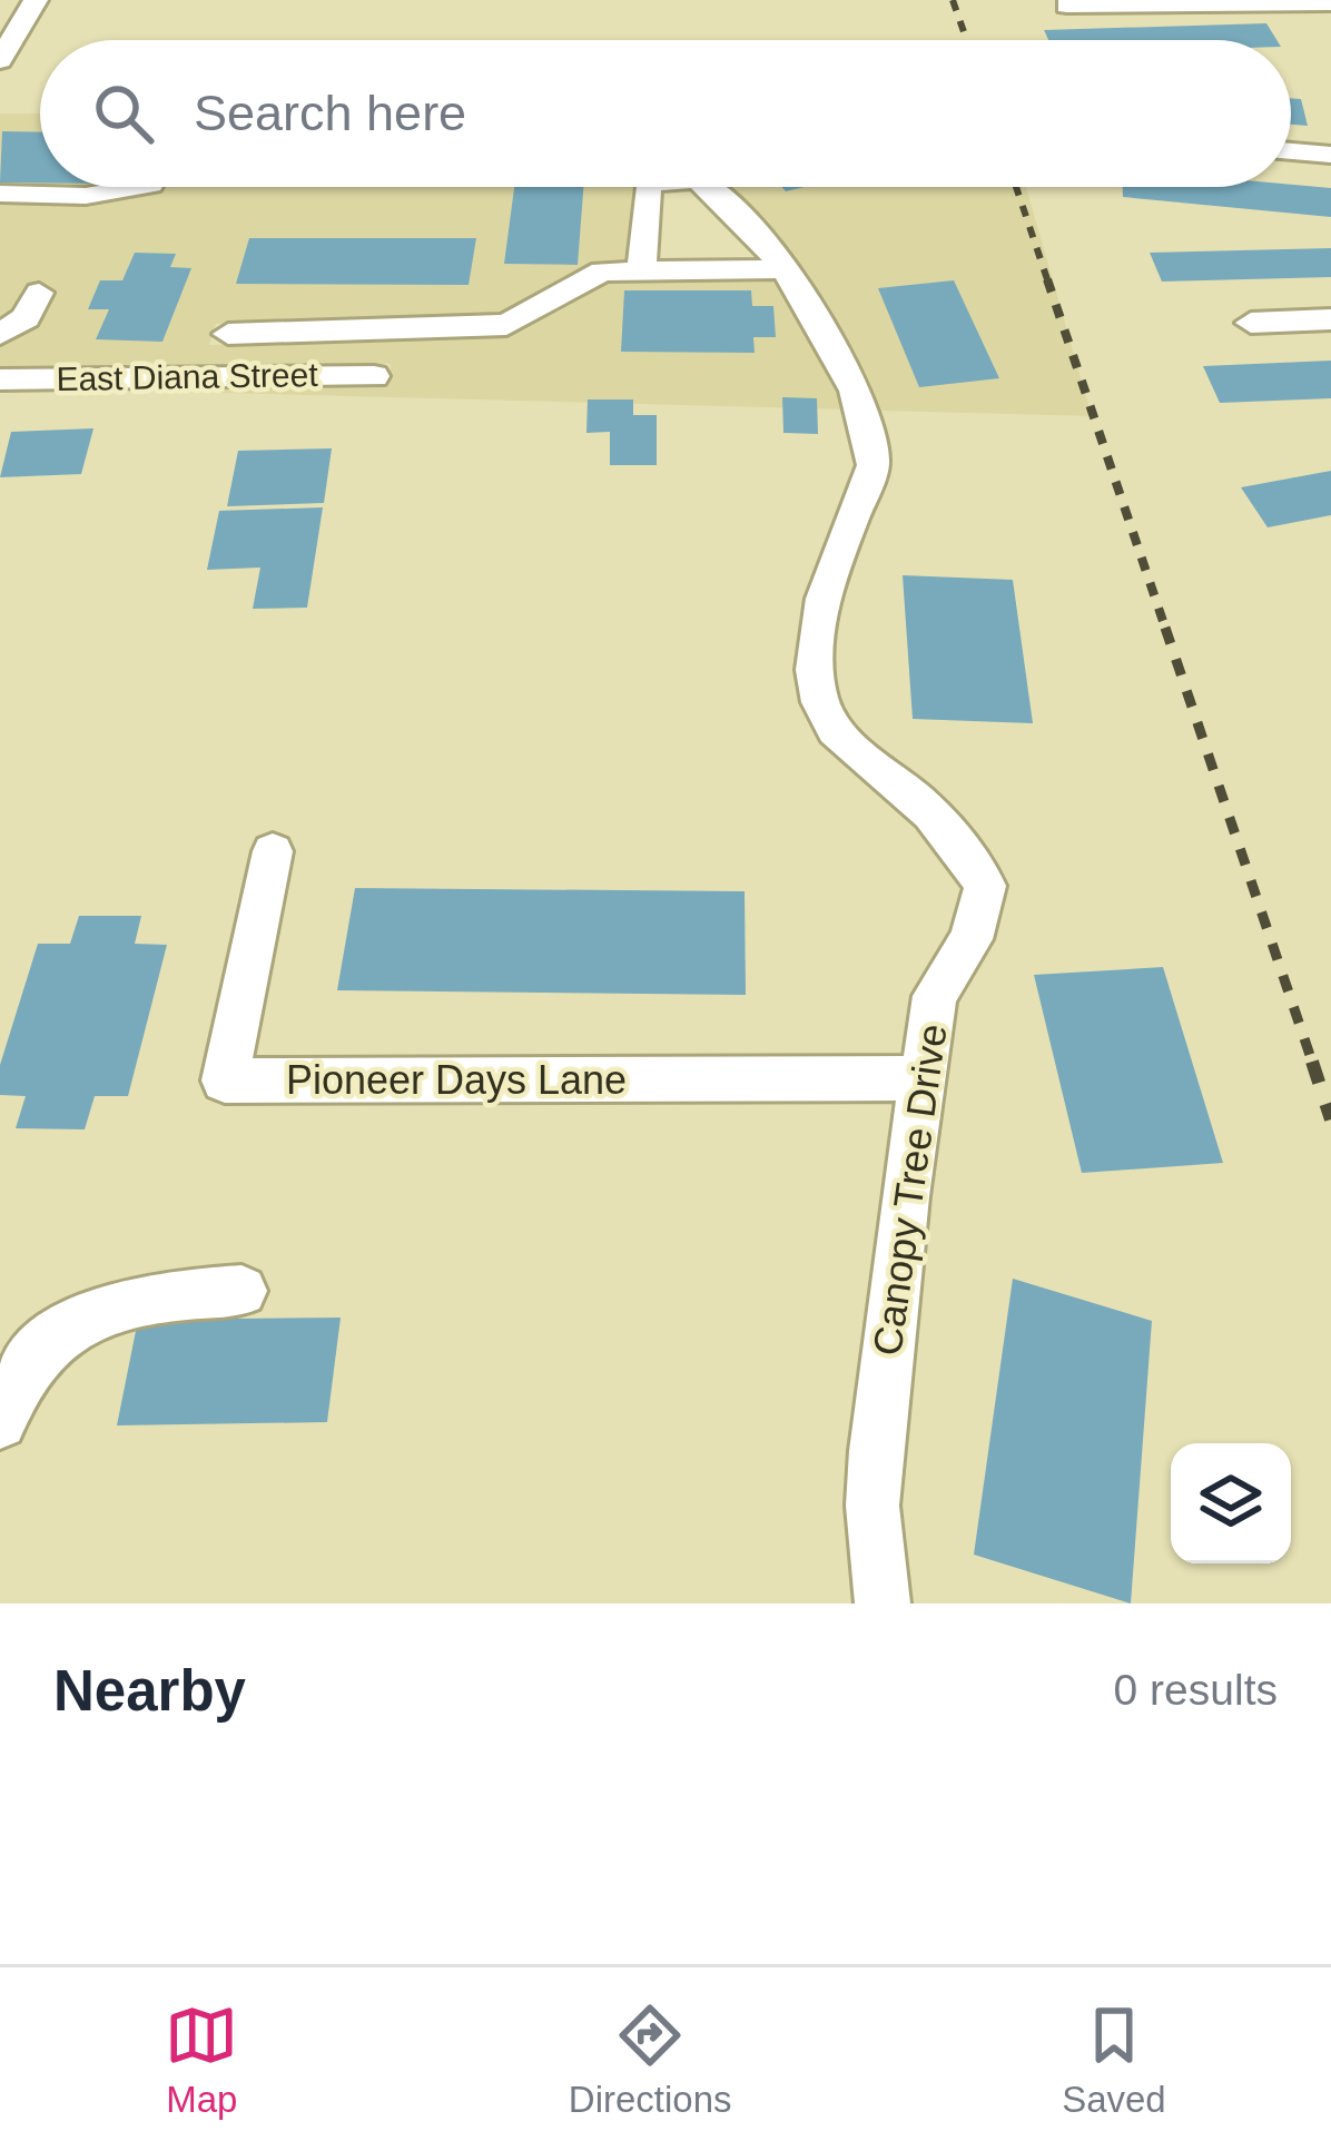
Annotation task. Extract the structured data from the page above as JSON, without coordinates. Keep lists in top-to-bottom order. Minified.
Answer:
{"streets":{"street":["East Diana Street","Pioneer Days Lane","Canopy Tree Drive"]},"crossings":[["Pioneer Days Lane","Canopy Tree Drive"]],"page":{"search":"Search here","heading":["Nearby","0 results"],"nav":["Map","Directions","Saved"]}}
